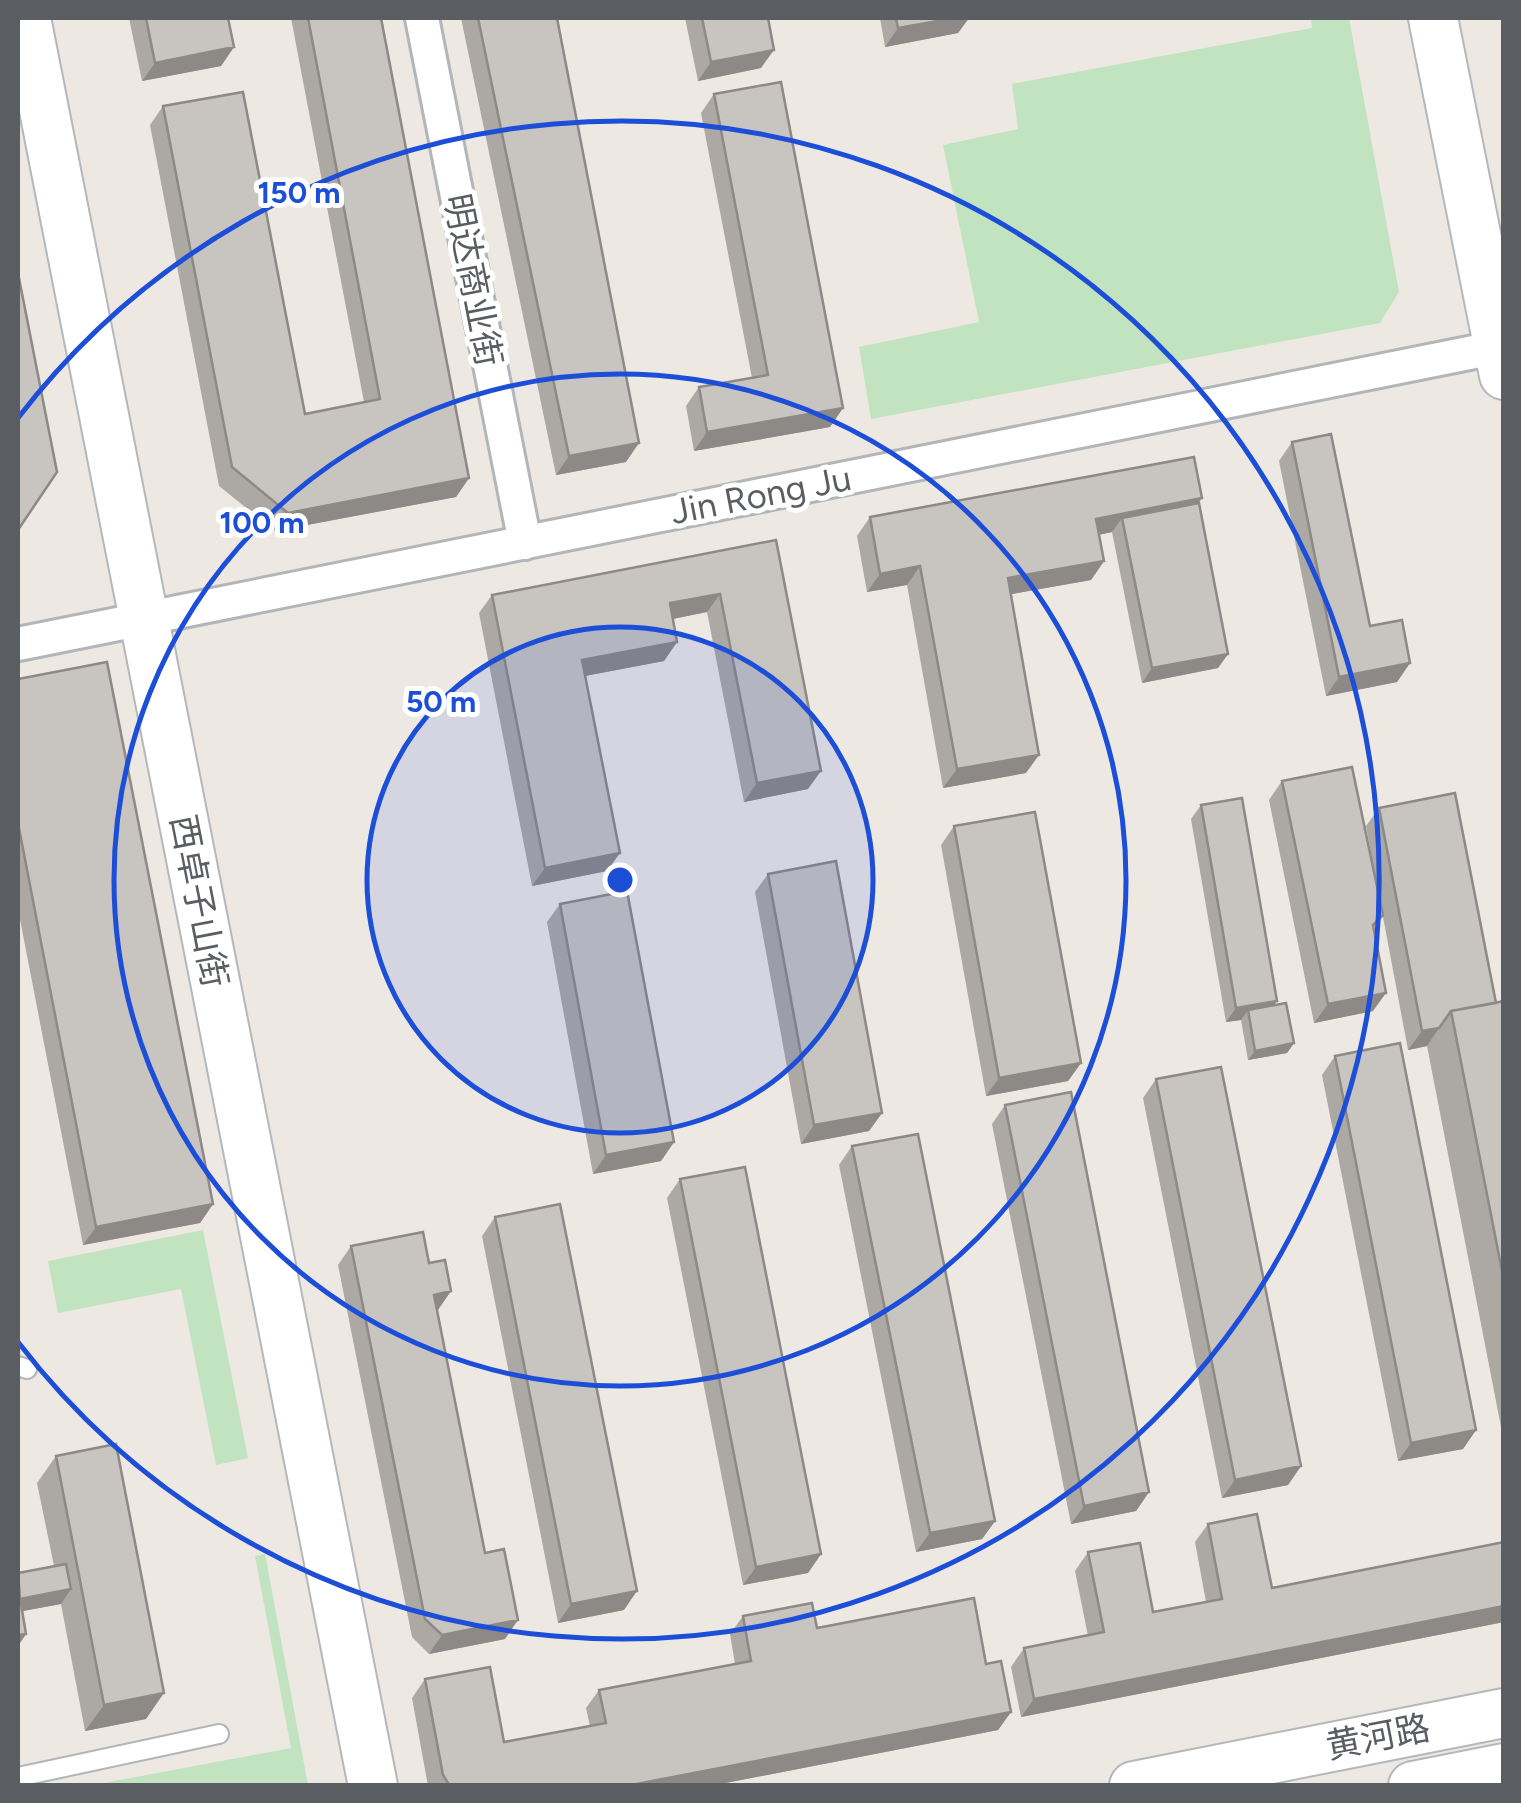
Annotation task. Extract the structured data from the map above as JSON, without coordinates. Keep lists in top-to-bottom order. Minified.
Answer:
{"streets":{"street":["明达商业街","Jin Rong Ju","西卓子山街","黄河路"]},"crossings":[["明达商业街","Jin Rong Ju"],["Jin Rong Ju","西卓子山街"]],"rings":["150 m","100 m","50 m"]}
